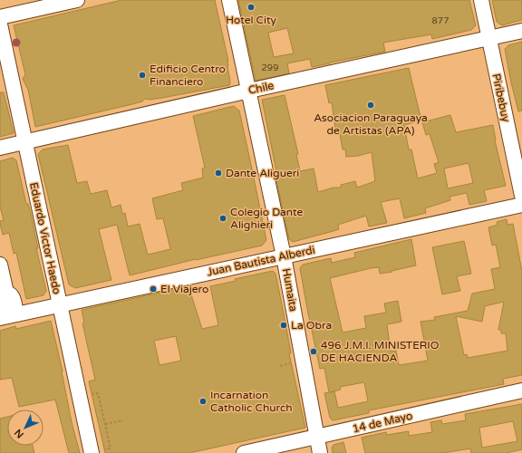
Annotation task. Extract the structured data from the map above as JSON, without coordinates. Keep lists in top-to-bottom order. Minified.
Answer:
{"streets":{"street":["Chile","Piribebuy","Eduardo Victor Haedo","Juan Bautista Alberdi","Humaita","14 de Mayo"]},"crossings":[["Chile","Piribebuy"],["Chile","Eduardo Victor Haedo"],["Chile","Humaita"],["Eduardo Victor Haedo","Juan Bautista Alberdi"],["Juan Bautista Alberdi","Humaita"],["Humaita","14 de Mayo"]],"places":["Hotel City","Ediﬁcio Centro Financiero","Asociacion Paraguaya de Artistas (APA)","Dante Aligueri","Colegio Dante Alighieri","El Viajero","La Obra","496 J.M.I. MINISTERIO DE HACIENDA","Incarnation Catholic Church"],"house_numbers":["877","299"],"north":"bottom left"}
